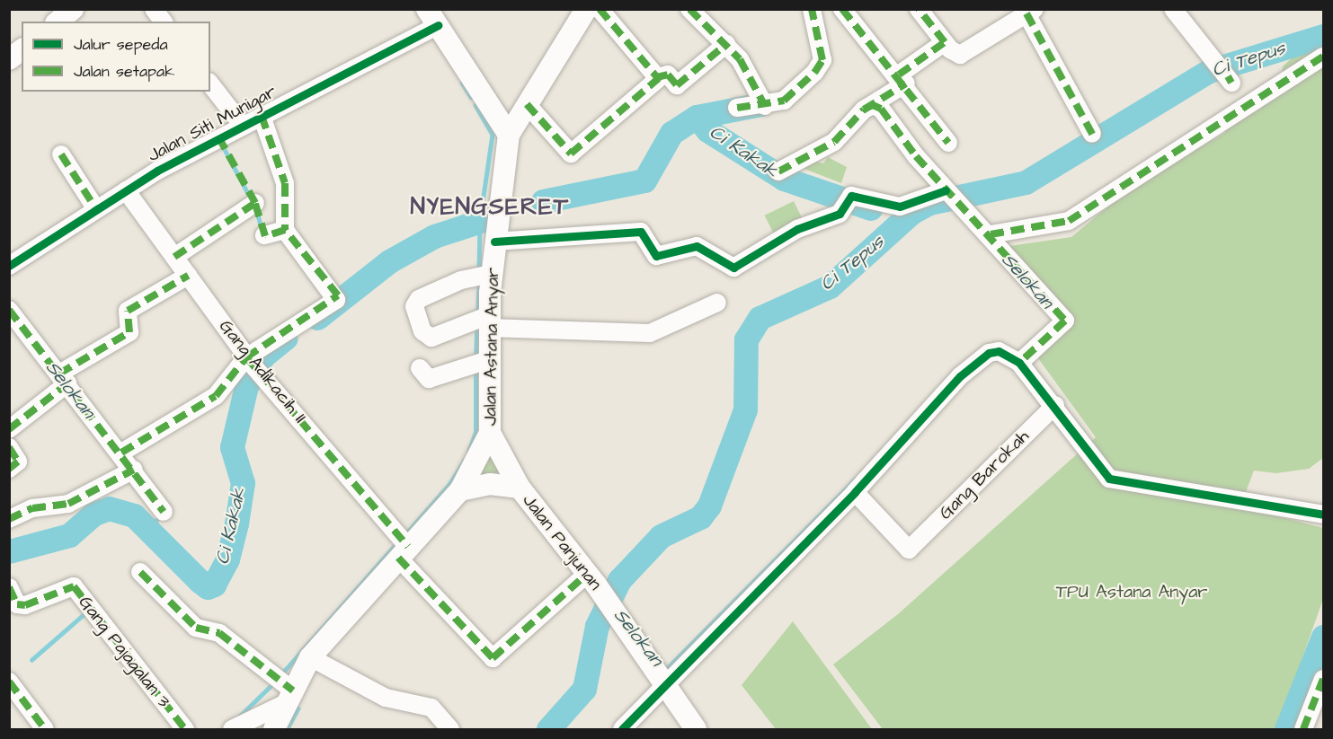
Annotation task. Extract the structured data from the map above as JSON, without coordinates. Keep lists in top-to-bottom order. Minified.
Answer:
{"streets":{"main road":["Jalan Astana Anyar","Jalan Panjunan"],"street":["Jalan Siti Munigar","Gang Adikacih II","Gang Barokah","Gang Pajagalan 3"]},"crossings":[["Jalan Siti Munigar","Gang Adikacih II"],["Jalan Astana Anyar","Gang Adikacih II"],["Jalan Astana Anyar","Jalan Panjunan"],["Gang Adikacih II","Jalan Panjunan"]],"districts":["NYENGSERET"],"water":["Ci Tepus","Ci Kakak","Selokan"],"parks":["TPU Astana Anyar"],"legend":["Jalur sepeda","Jalan setapak"]}
